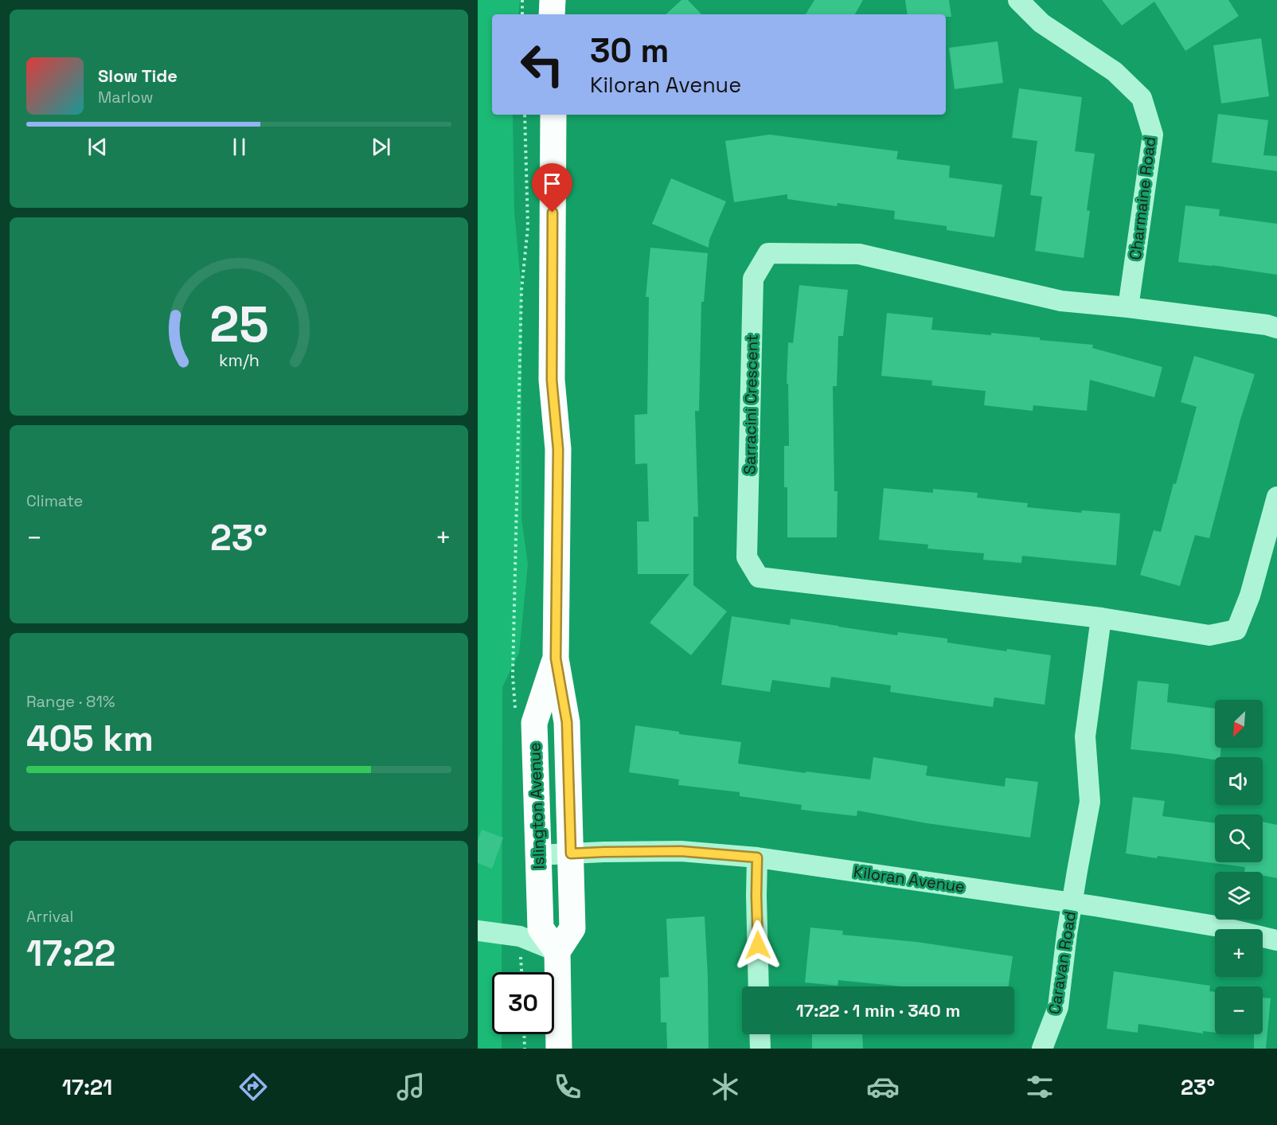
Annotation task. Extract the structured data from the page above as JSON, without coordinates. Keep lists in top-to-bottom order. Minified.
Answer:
{"streets":{"main road":["Islington Avenue"],"street":["Charmaine Road","Sarracini Crescent","Kiloran Avenue","Caravan Road"]},"crossings":[["Charmaine Road","Sarracini Crescent"],["Islington Avenue","Kiloran Avenue"],["Kiloran Avenue","Caravan Road"]],"north":"bottom left","page":{"turn":["30 m","Kiloran Avenue"],"song":["Slow Tide","Marlow"],"tile":["Climate",["Range · 81%","405 km"],["Arrival","17:22"]],"heat":["−","23°","+"],"map_buttons":["+","−"],"limit":"30","trip":"17:22 · 1 min · 340 m","tabs":["17:21","23°"],"gauge":["25","km/h"]}}
